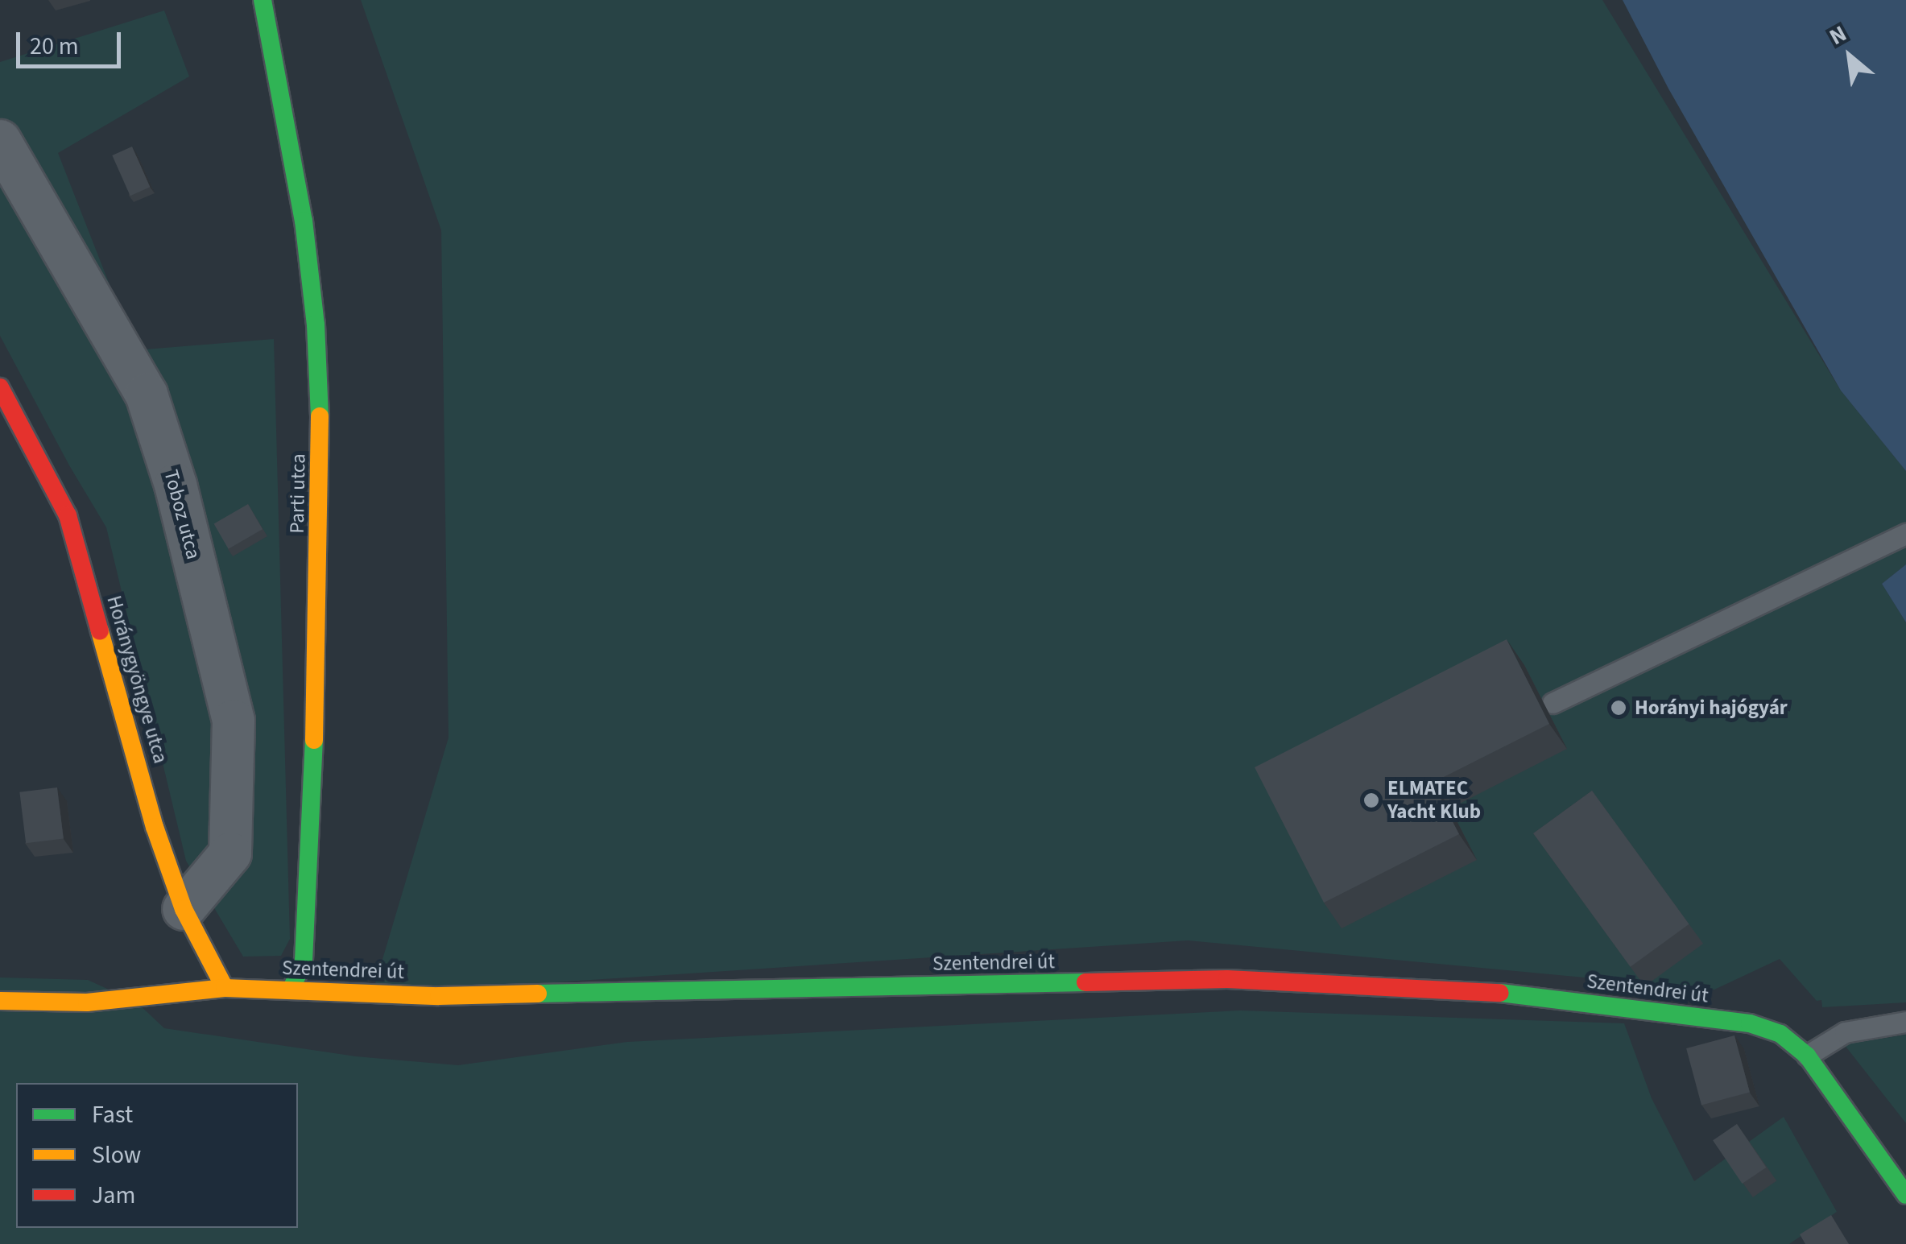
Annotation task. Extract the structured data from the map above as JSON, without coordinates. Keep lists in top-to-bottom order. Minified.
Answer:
{"streets":{"street":["Parti utca","Toboz utca","Horánygyöngye utca","Szentendrei út"]},"crossings":[["Parti utca","Szentendrei út"],["Toboz utca","Horánygyöngye utca"],["Horánygyöngye utca","Szentendrei út"]],"places":["Horányi hajógyár","ELMATEC Yacht Klub"],"legend":["Fast","Slow","Jam"],"scale_bar":"20 m","north":"top left"}
